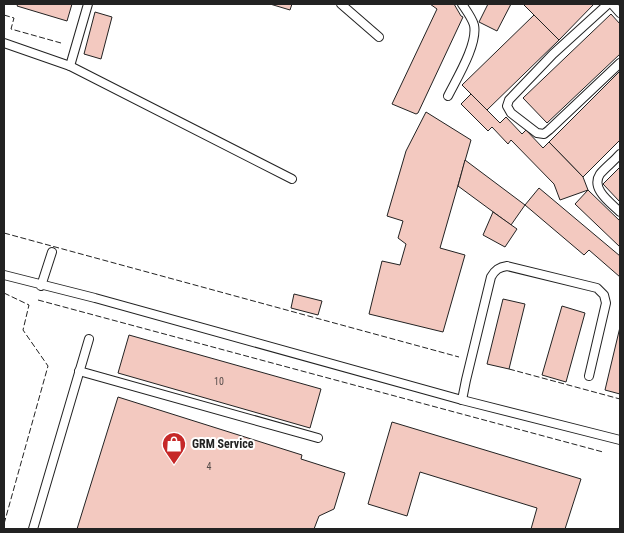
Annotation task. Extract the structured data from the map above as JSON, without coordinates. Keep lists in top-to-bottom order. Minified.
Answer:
{"places":{"shop":["GRM Service"]},"house_numbers":["10","4"]}
